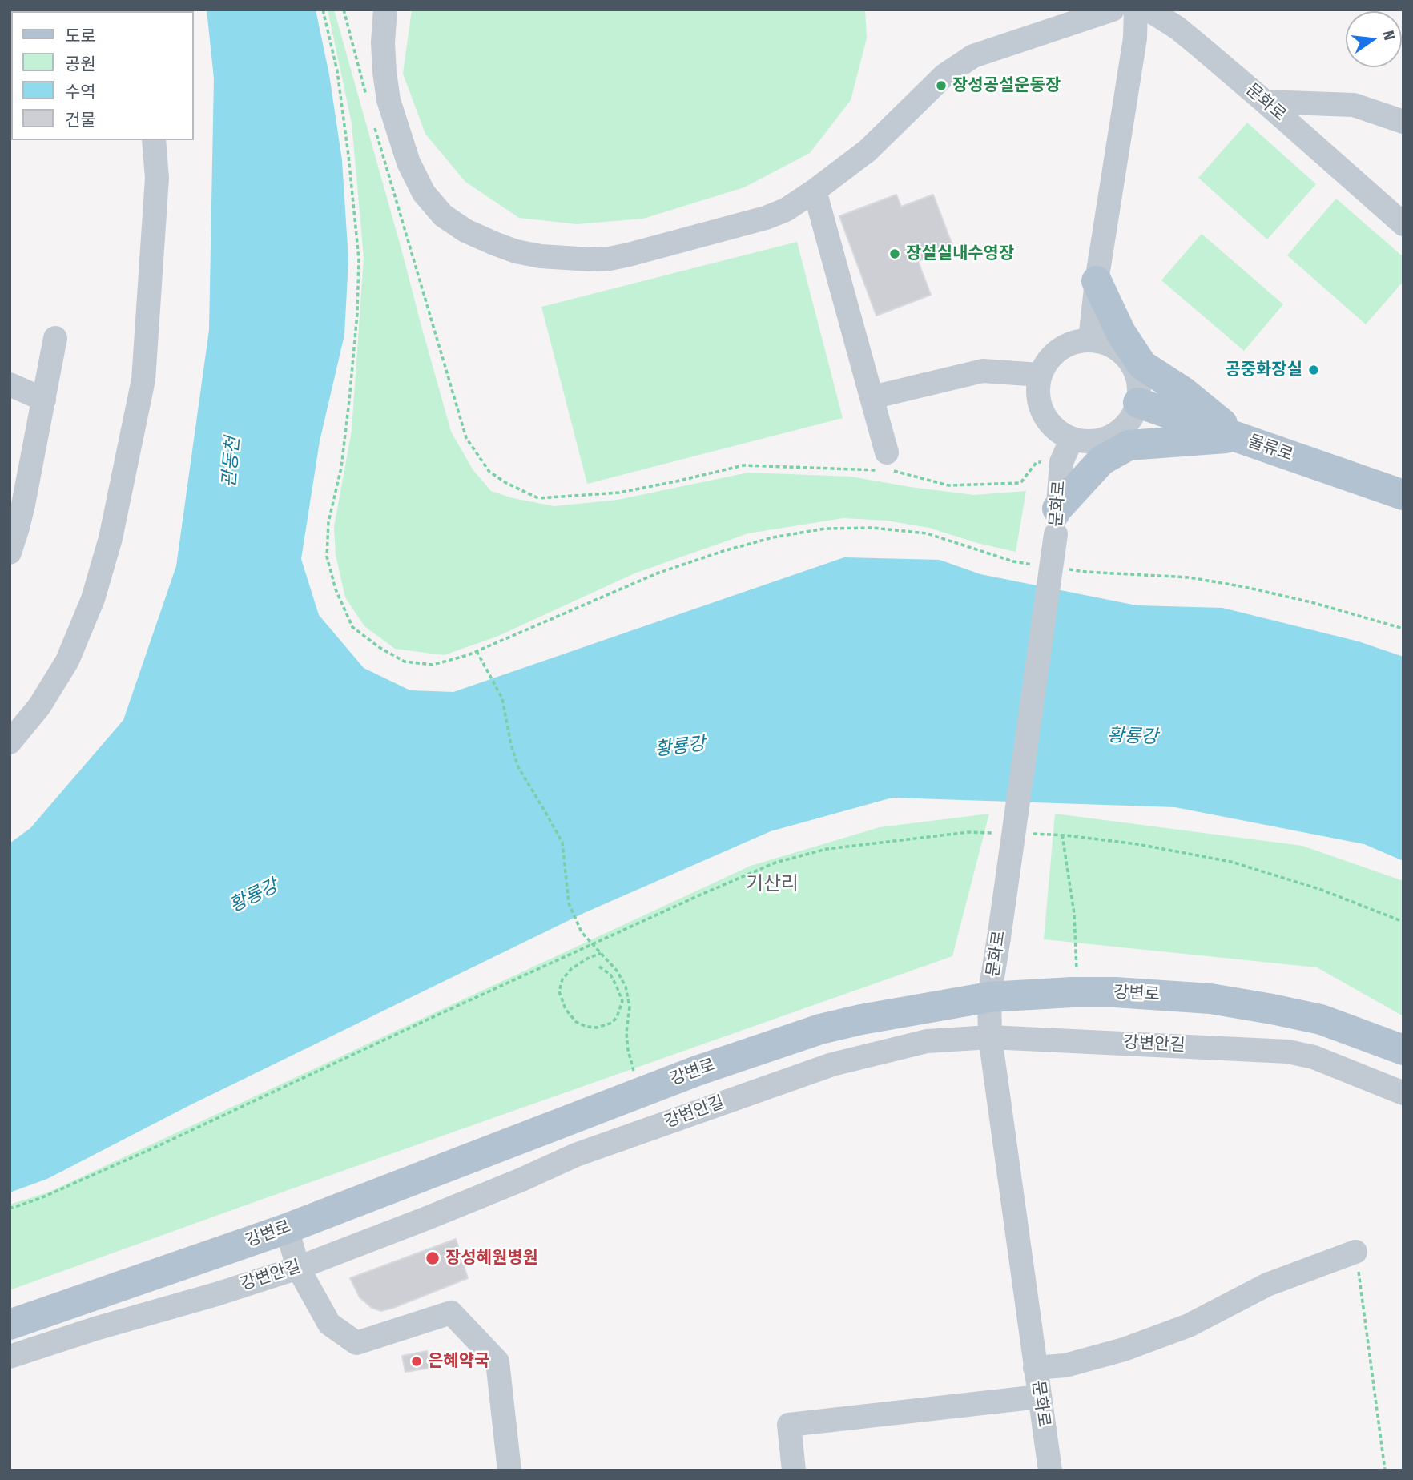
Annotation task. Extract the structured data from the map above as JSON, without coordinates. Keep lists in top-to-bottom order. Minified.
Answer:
{"streets":{"main road":["물류로","강변로"],"street":["문화로","강변안길"]},"crossings":[["문화로","물류로"],["문화로","강변로"],["문화로","강변안길"]],"districts":["기산리"],"water":["관동천","황룡강"],"places":["장성공설운동장","장설실내수영장","공중화장실","장성혜원병원","은혜약국"],"legend":["도로","공원","수역","건물"],"north":"right"}
